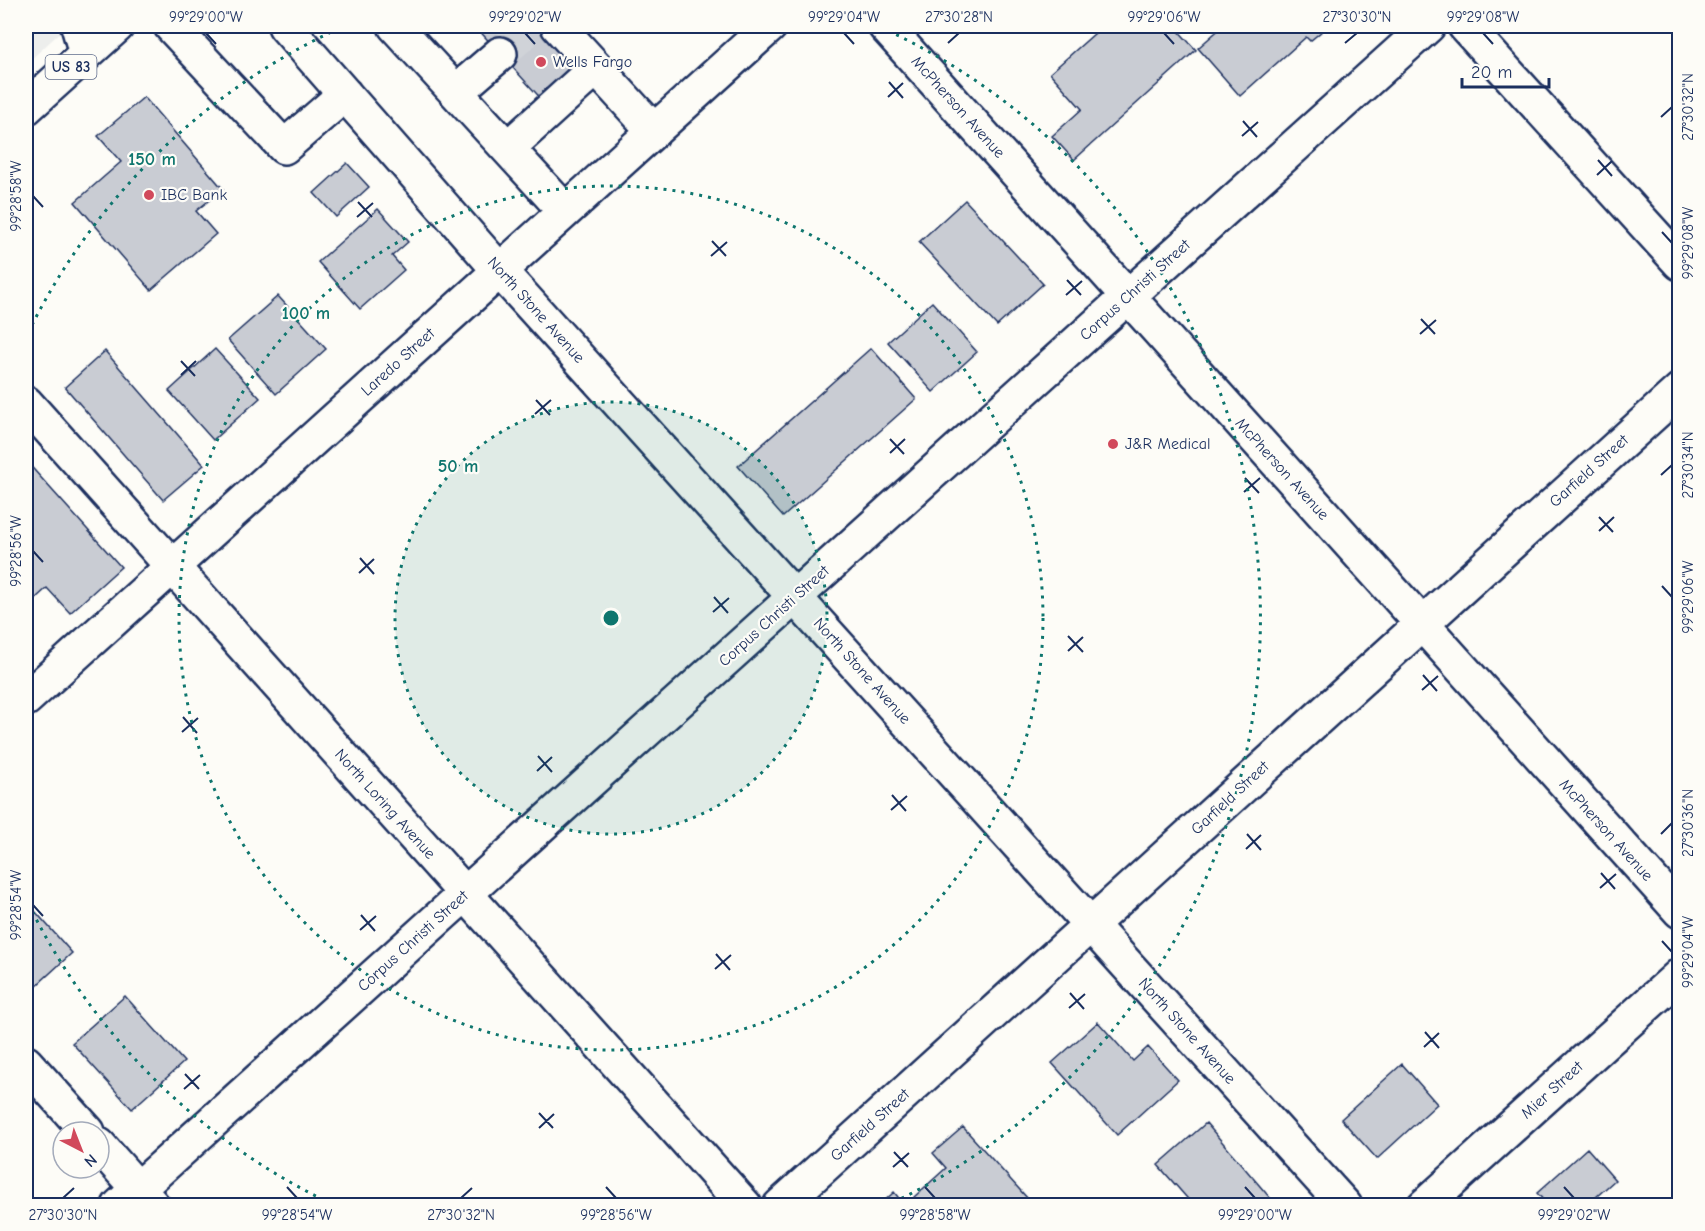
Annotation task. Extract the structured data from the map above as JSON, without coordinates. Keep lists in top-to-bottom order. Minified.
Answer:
{"streets":{"street":["US 83","McPherson Avenue","Corpus Christi Street","North Stone Avenue","Laredo Street","Garfield Street","North Loring Avenue","Mier Street"]},"crossings":[["McPherson Avenue","Corpus Christi Street"],["McPherson Avenue","Garfield Street"],["Corpus Christi Street","North Stone Avenue"],["Corpus Christi Street","North Loring Avenue"],["North Stone Avenue","Laredo Street"],["North Stone Avenue","Garfield Street"],["Laredo Street","North Loring Avenue"]],"places":["Wells Fargo","IBC Bank","J&R Medical"],"scale_bar":"20 m","north":"bottom right","coordinates":["99°29'00\"W","99°29'02\"W","99°29'04\"W","27°30'28\"N","99°29'06\"W","27°30'30\"N","99°29'08\"W","27°30'32\"N","99°28'58\"W","27°30'34\"N","99°28'56\"W","27°30'36\"N","99°28'54\"W"],"rings":["150 m","100 m","50 m"]}
